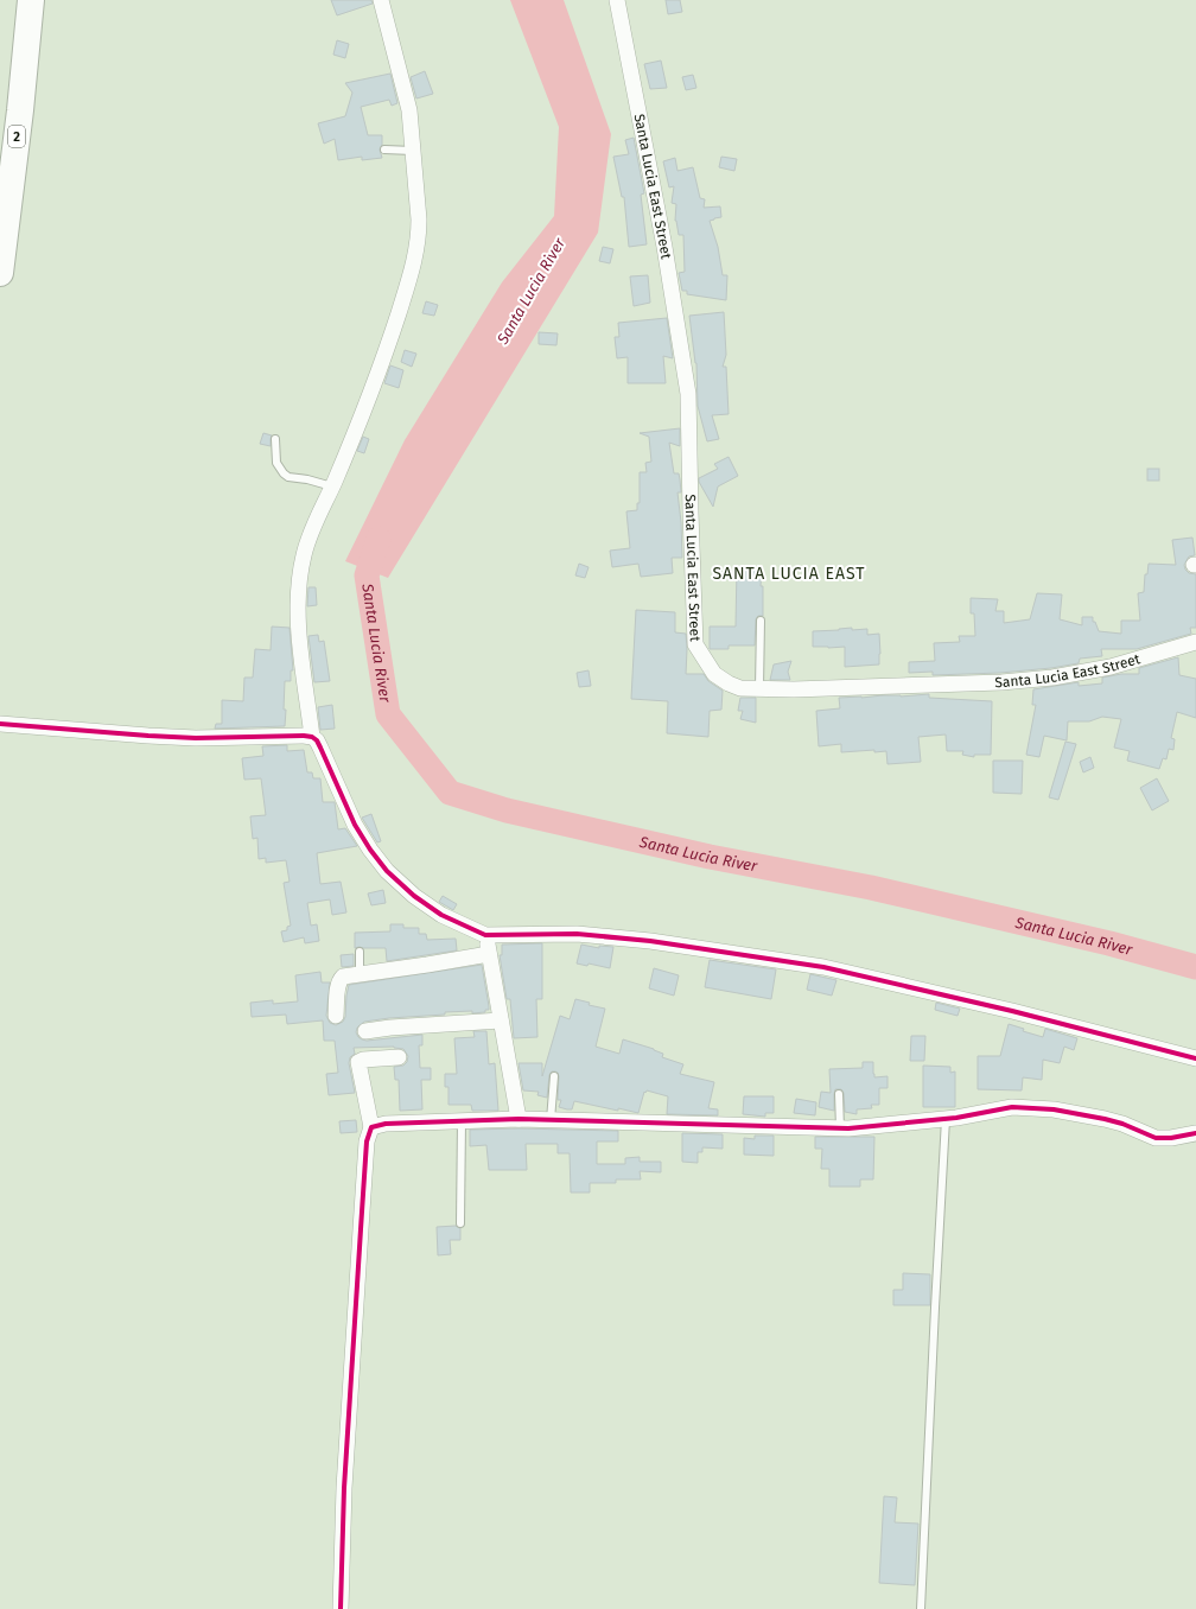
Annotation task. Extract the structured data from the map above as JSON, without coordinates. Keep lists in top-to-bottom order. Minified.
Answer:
{"streets":{"highway":["2"],"street":["Santa Lucia East Street"]},"districts":["SANTA LUCIA EAST"],"water":["Santa Lucia River"]}
